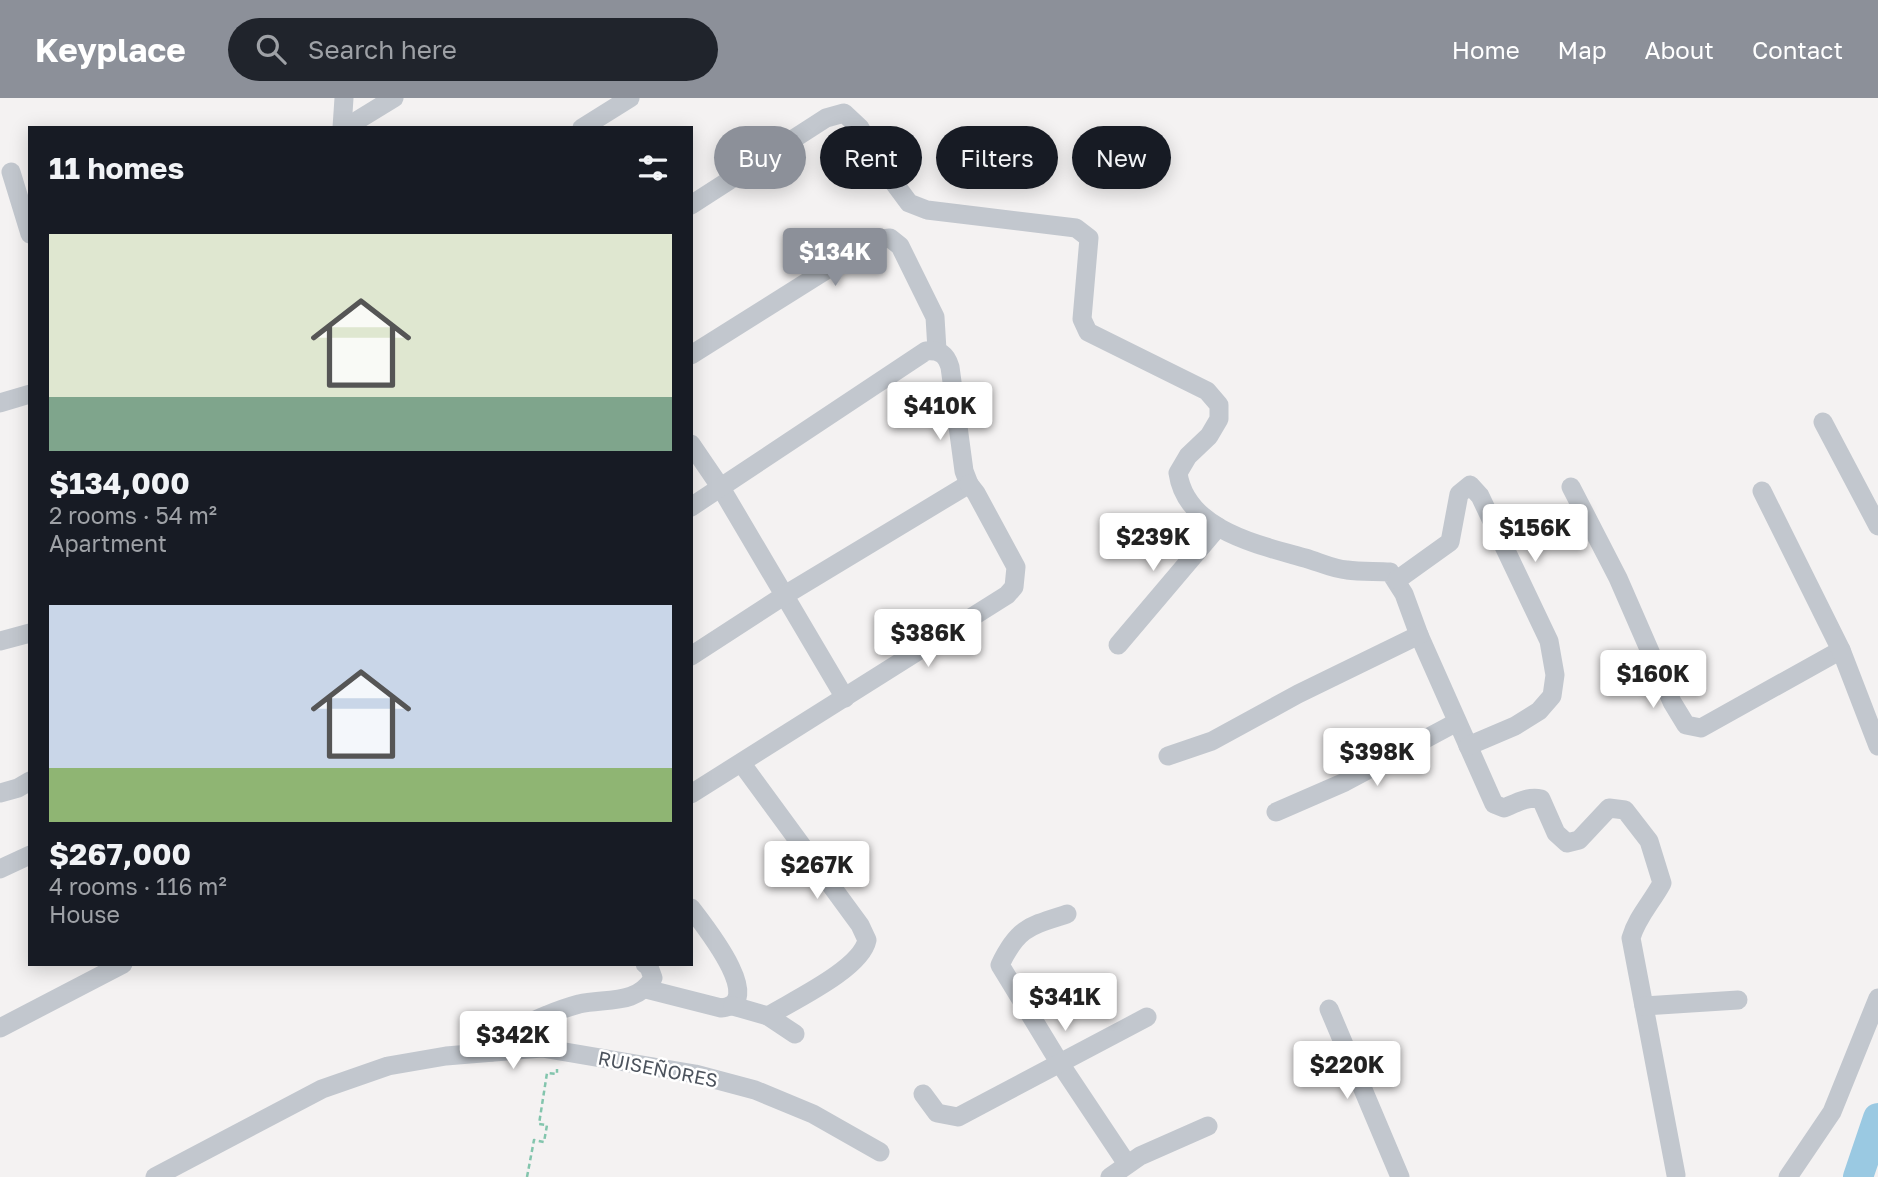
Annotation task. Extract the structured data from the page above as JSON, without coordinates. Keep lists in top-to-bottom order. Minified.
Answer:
{"streets":{"street":["RUISEÑORES"]},"page":{"header":"Keyplace","search":"Search here","nav":["Home","Map","About","Contact"],"chip":["Buy","Rent","Filters","New"],"heading":"11 homes","list":[{"name":"$134,000","note":"2 rooms · 54 m² · Apartment"},{"name":"$267,000","note":"4 rooms · 116 m² · House"}],"price":["$134K","$410K","$156K","$239K","$386K","$160K","$398K","$267K","$341K","$342K","$220K"]}}
